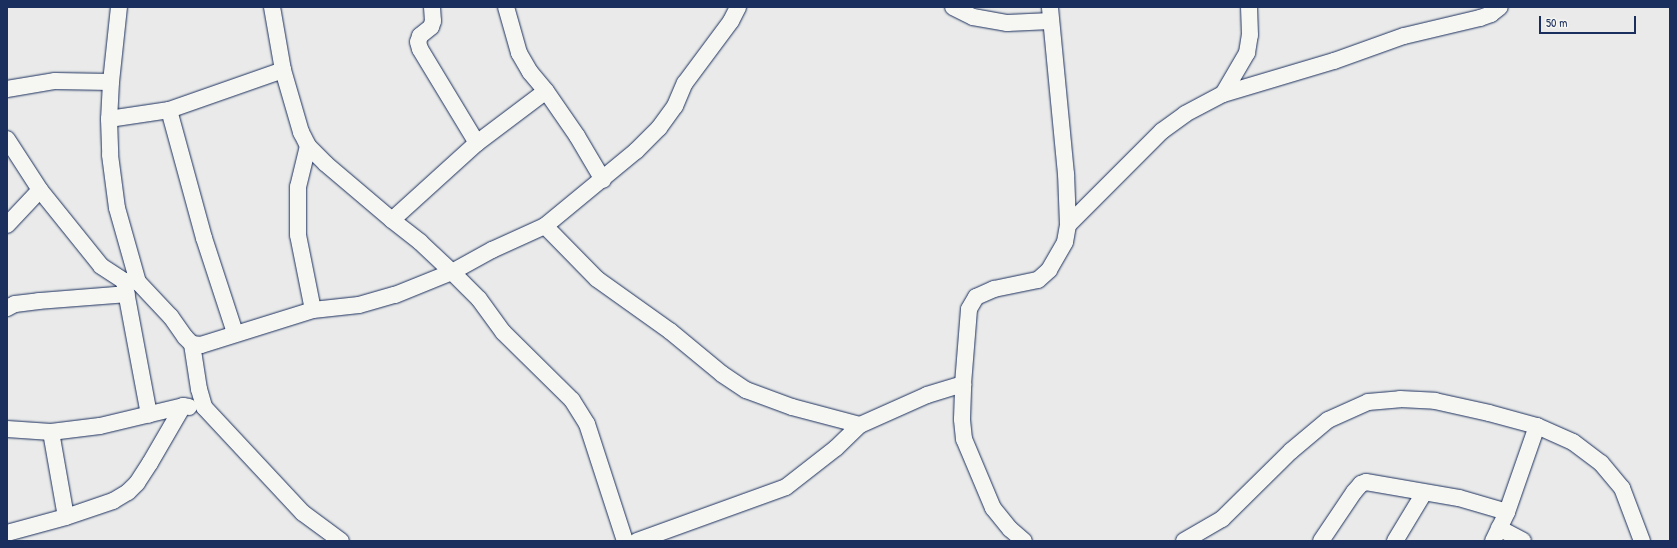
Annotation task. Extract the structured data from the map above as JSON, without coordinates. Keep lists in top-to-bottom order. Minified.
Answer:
{"scale_bar":"50 m"}
